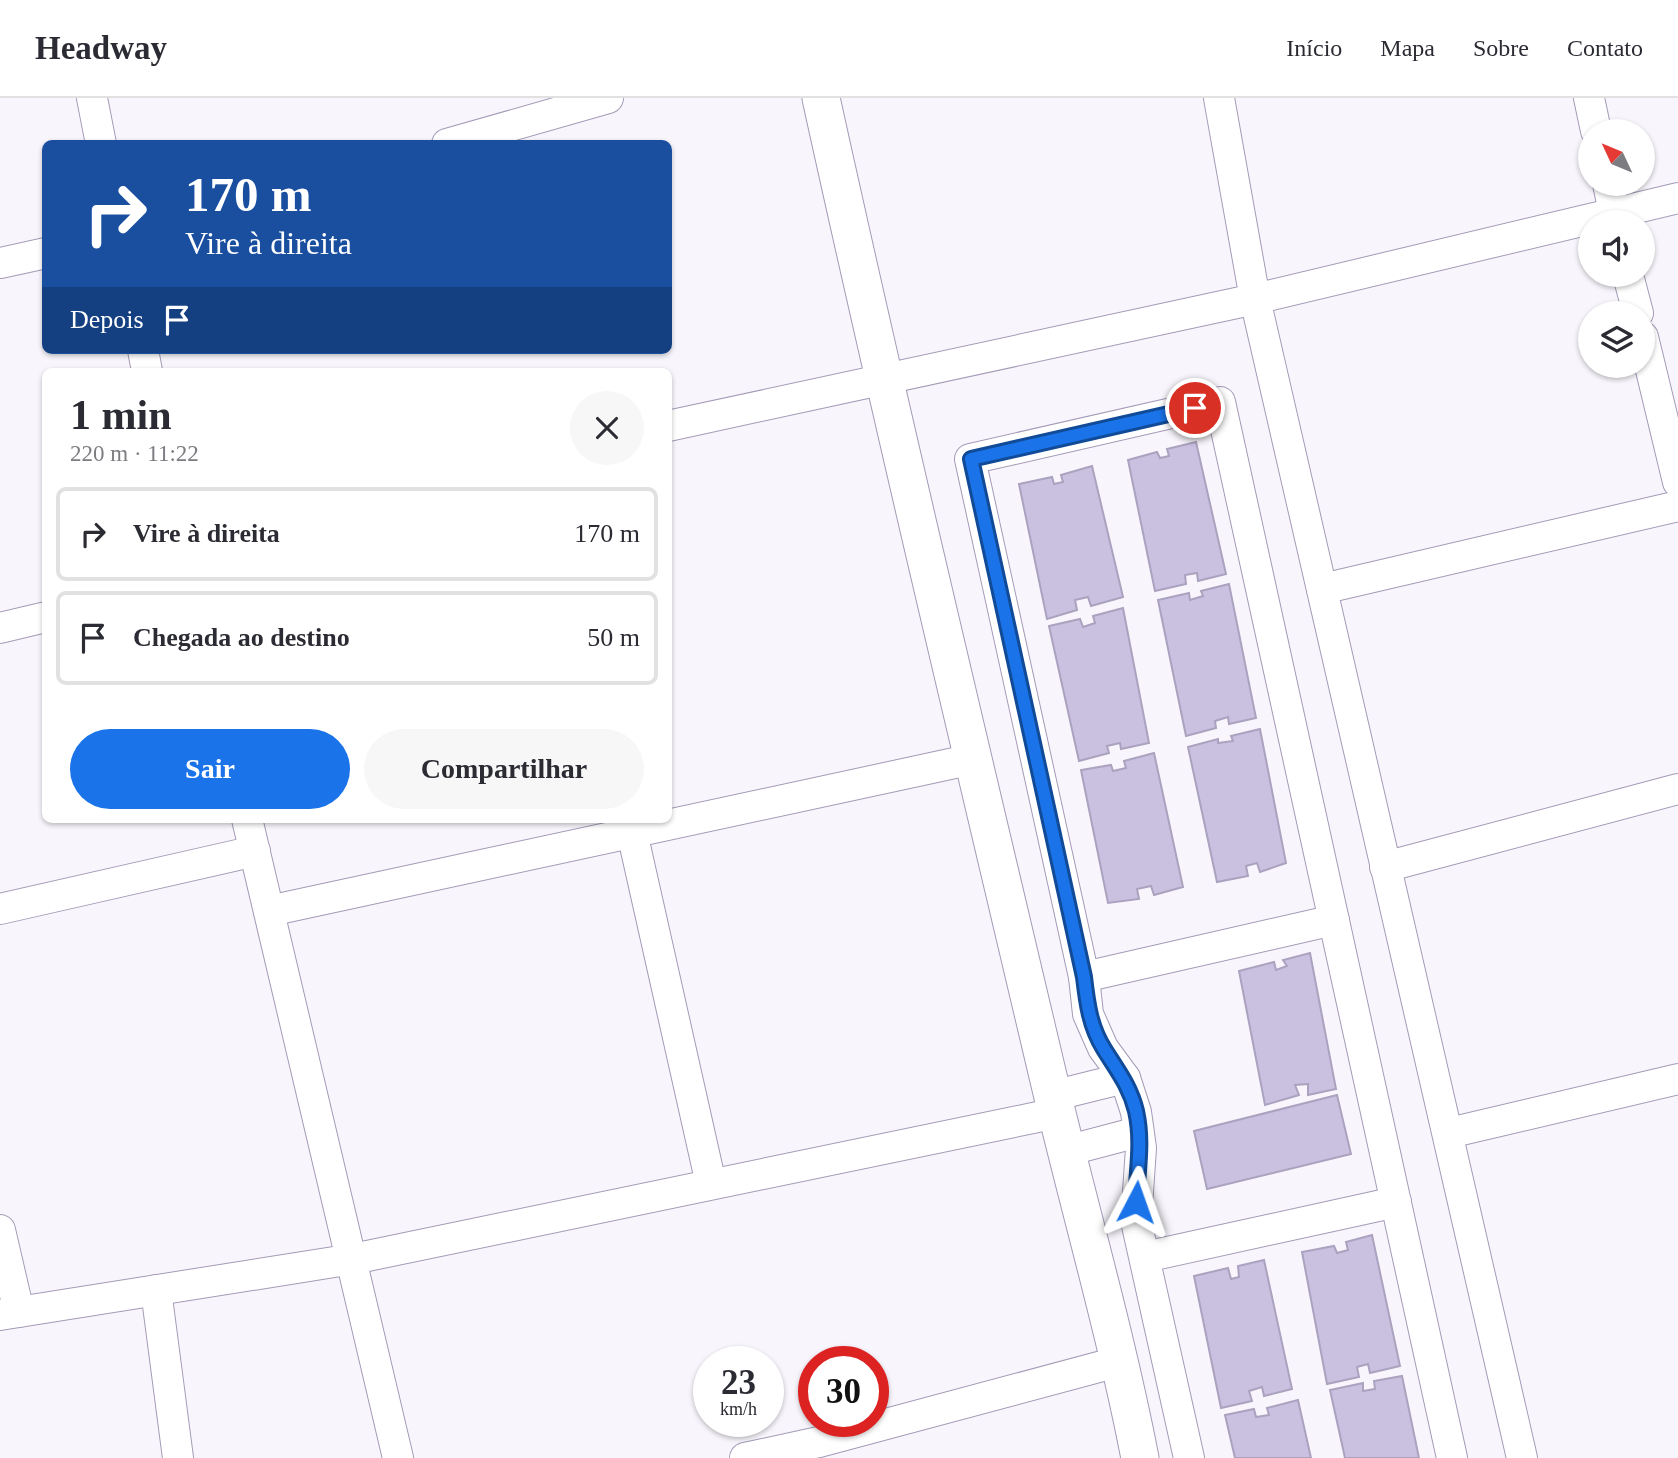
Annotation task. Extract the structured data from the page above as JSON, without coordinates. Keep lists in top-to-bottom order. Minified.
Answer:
{"north":"top left","page":{"header":"Headway","nav":["Início","Mapa","Sobre","Contato"],"turn":["170 m","Vire à direita"],"then":"Depois","heading":["1 min","220 m · 11:22"],"list":[{"name":"Vire à direita","value":"170 m"},{"name":"Chegada ao destino","value":"50 m"}],"buttons":["Sair","Compartilhar"],"speed":"23 km/h","limit":"30"}}
